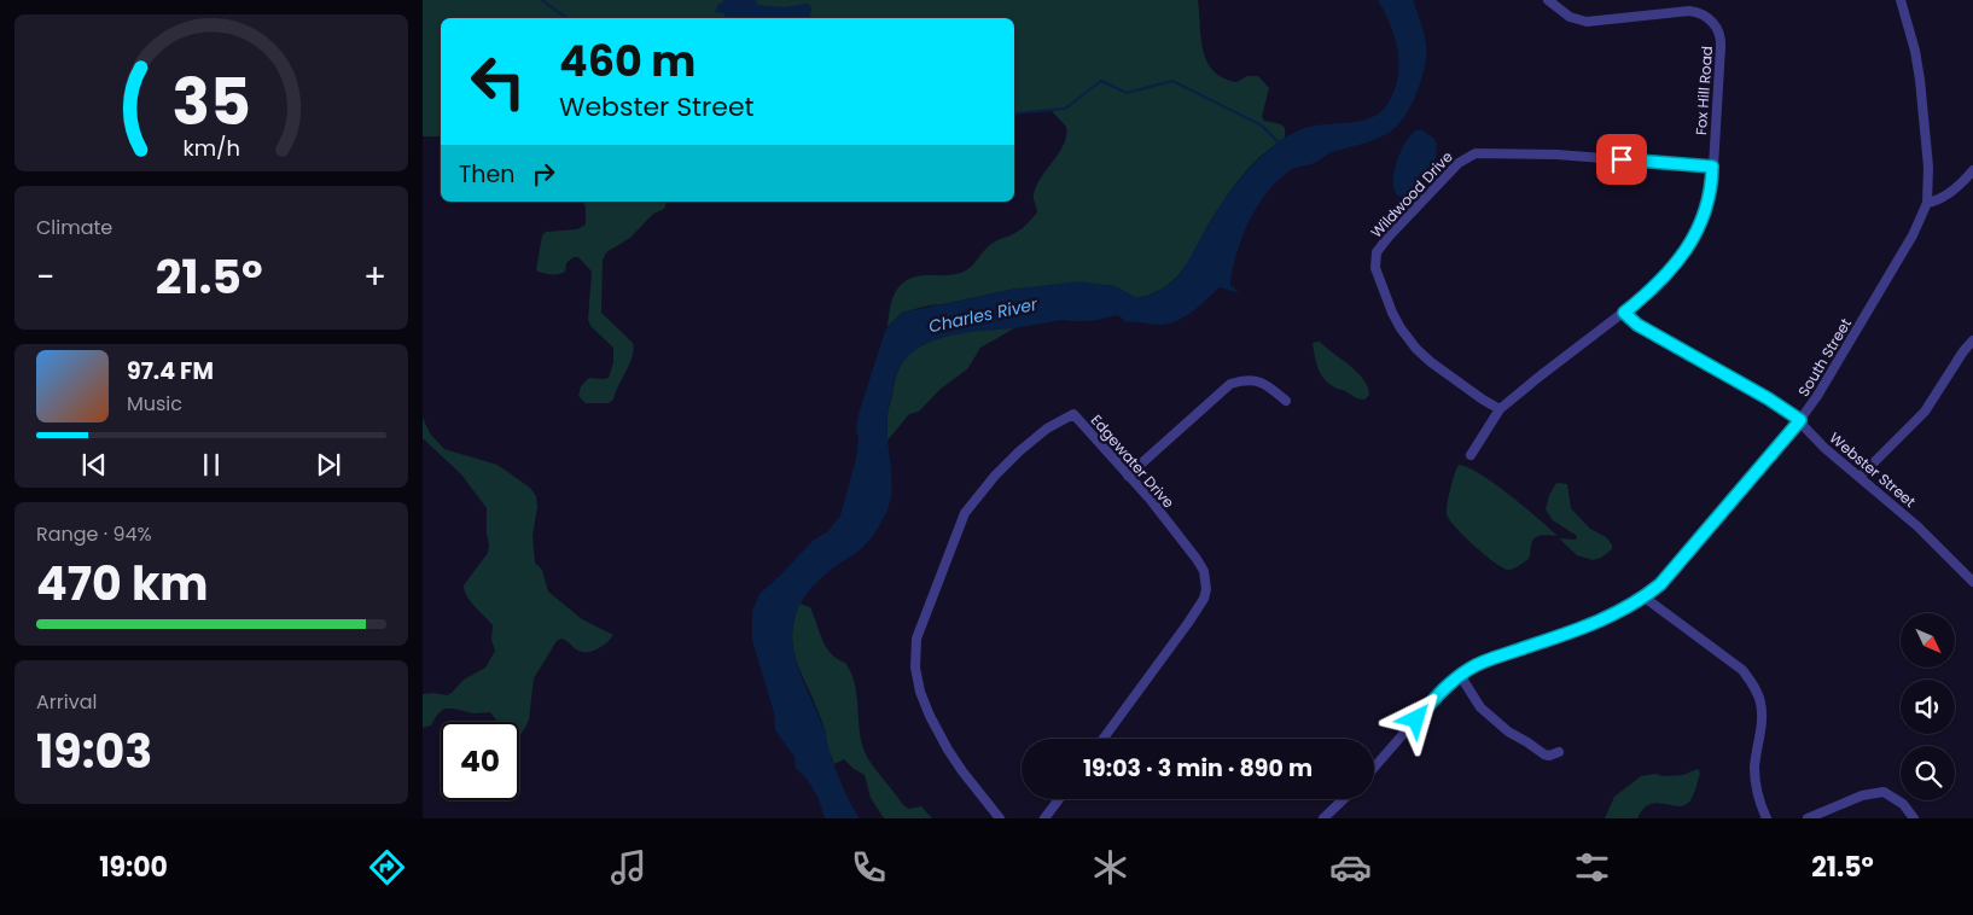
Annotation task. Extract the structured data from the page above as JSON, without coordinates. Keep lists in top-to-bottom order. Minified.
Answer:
{"streets":{"street":["Fox Hill Road","Wildwood Drive","South Street","Edgewater Drive","Webster Street"]},"crossings":[["Fox Hill Road","Wildwood Drive"],["Fox Hill Road","Webster Street"],["South Street","Webster Street"]],"water":["Charles River"],"north":"bottom right","page":{"turn":["460 m","Webster Street"],"then":"Then","tile":["Climate",["Range · 94%","470 km"],["Arrival","19:03"]],"heat":["−","21.5°","+"],"song":["97.4 FM","Music"],"limit":"40","trip":"19:03 · 3 min · 890 m","tabs":["19:00","21.5°"],"gauge":["35","km/h"]}}
